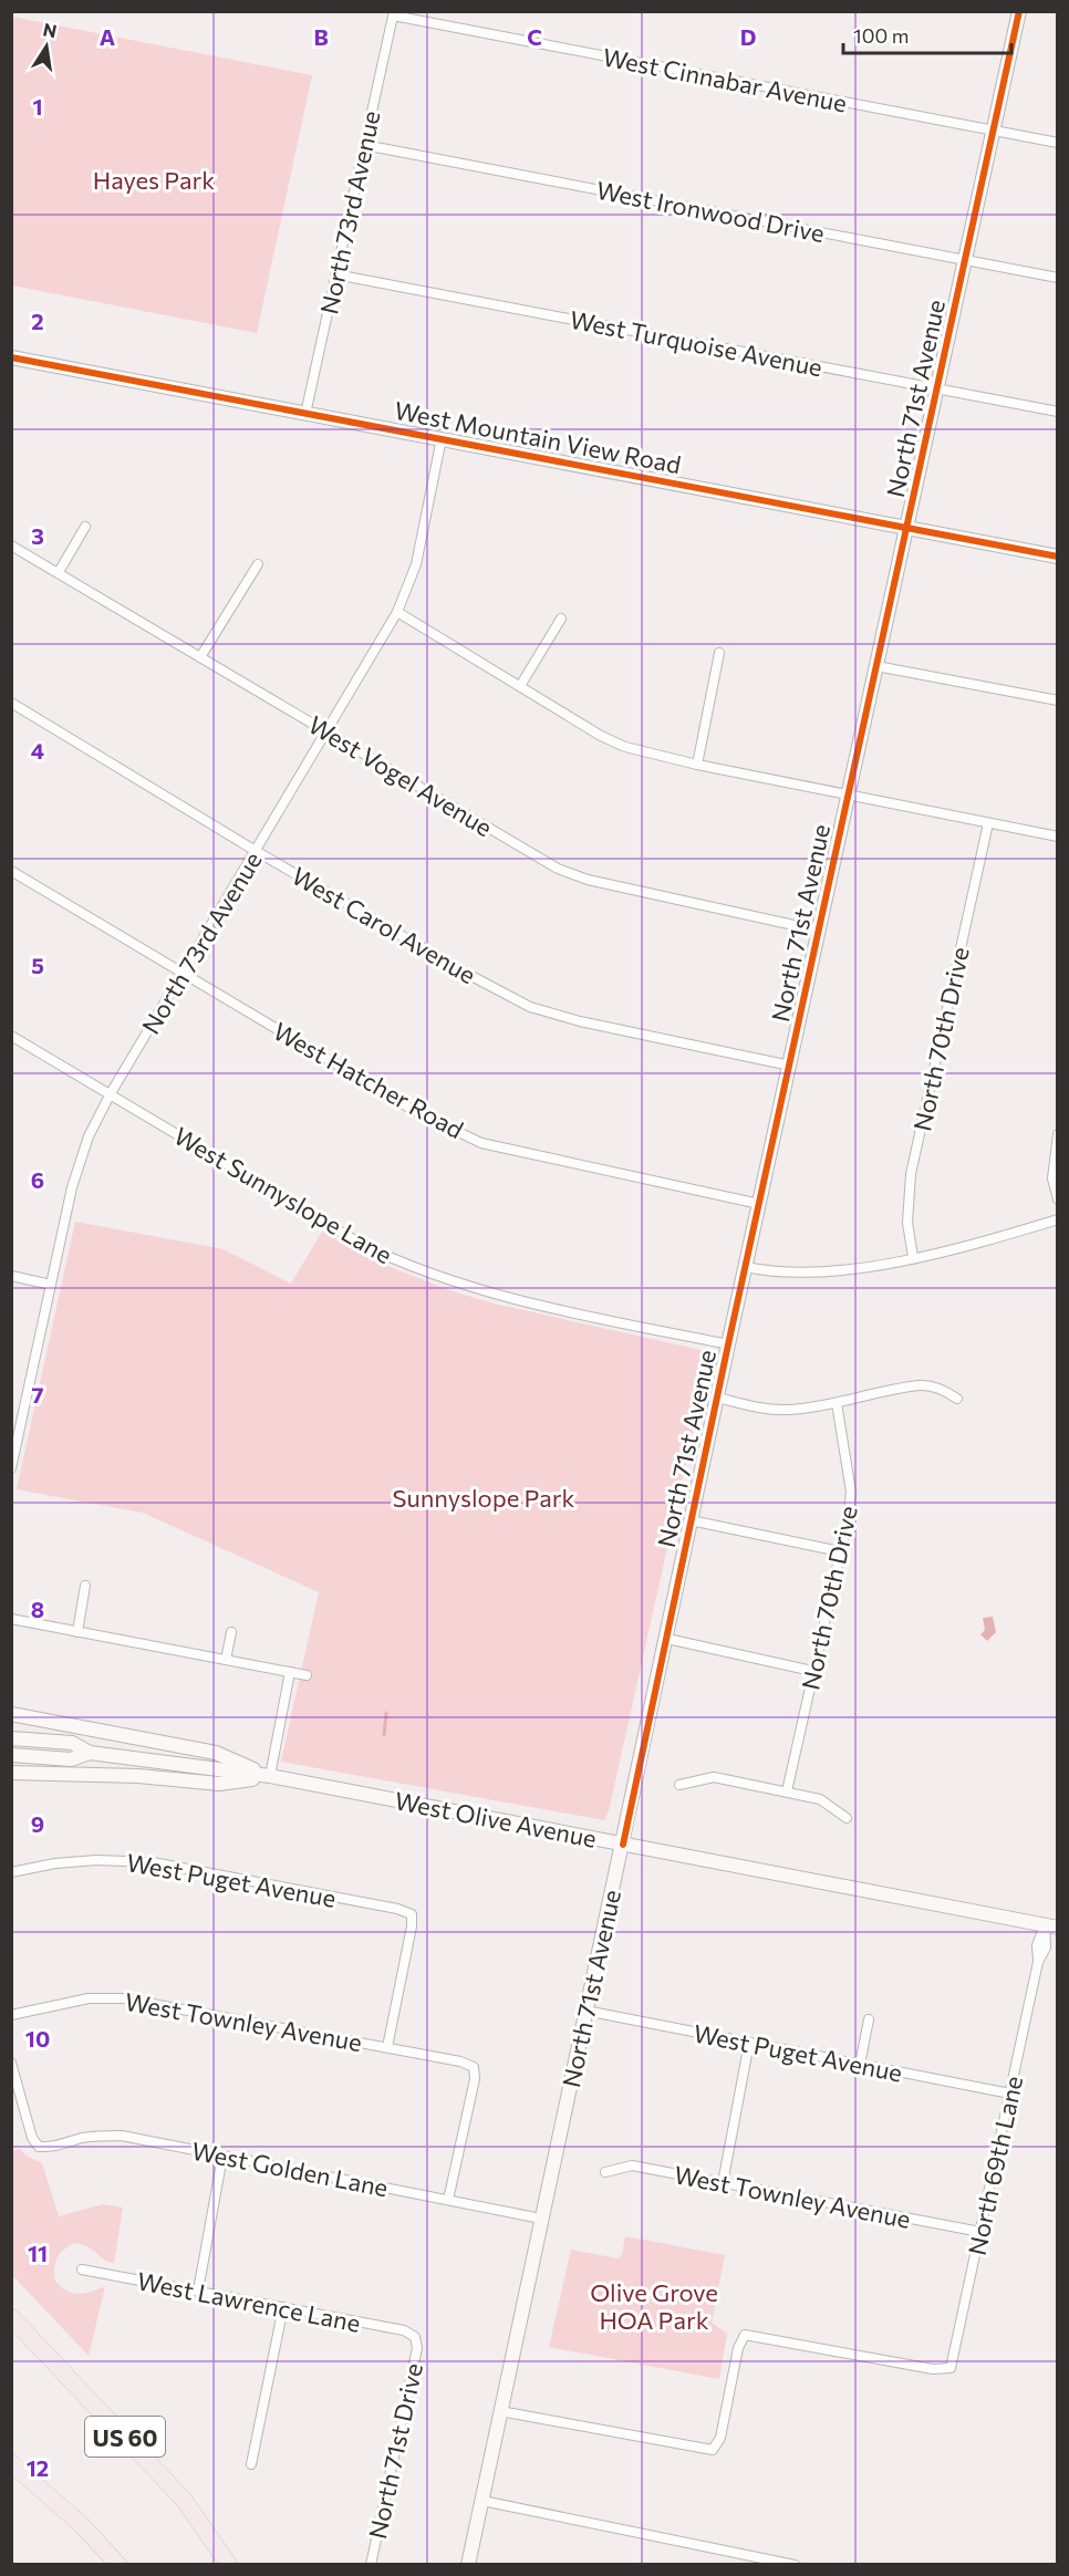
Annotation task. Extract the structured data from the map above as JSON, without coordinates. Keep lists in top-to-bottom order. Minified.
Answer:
{"streets":{"highway":["US 60"],"street":["West Cinnabar Avenue","West Ironwood Drive","North 73rd Avenue","West Turquoise Avenue","North 71st Avenue","West Mountain View Road","West Vogel Avenue","West Carol Avenue","North 70th Drive","West Hatcher Road","West Sunnyslope Lane","West Olive Avenue","West Puget Avenue","West Townley Avenue","North 69th Lane","West Golden Lane","West Lawrence Lane","North 71st Drive"]},"crossings":[["West Cinnabar Avenue","North 73rd Avenue"],["West Cinnabar Avenue","North 71st Avenue"],["West Ironwood Drive","North 73rd Avenue"],["West Ironwood Drive","North 71st Avenue"],["North 73rd Avenue","West Turquoise Avenue"],["North 73rd Avenue","West Mountain View Road"],["North 73rd Avenue","West Vogel Avenue"],["North 73rd Avenue","West Carol Avenue"],["North 73rd Avenue","West Hatcher Road"],["North 73rd Avenue","West Sunnyslope Lane"],["West Turquoise Avenue","North 71st Avenue"],["North 71st Avenue","West Mountain View Road"],["North 71st Avenue","West Vogel Avenue"],["North 71st Avenue","West Carol Avenue"],["North 71st Avenue","West Hatcher Road"],["North 71st Avenue","West Sunnyslope Lane"],["North 71st Avenue","West Olive Avenue"],["North 71st Avenue","West Puget Avenue"],["North 71st Avenue","North 69th Lane"],["North 71st Avenue","West Golden Lane"],["West Olive Avenue","North 69th Lane"],["West Puget Avenue","West Townley Avenue"],["West Puget Avenue","North 69th Lane"],["West Townley Avenue","North 69th Lane"],["West Townley Avenue","West Golden Lane"],["West Lawrence Lane","North 71st Drive"]],"parks":["Hayes Park","Sunnyslope Park","Olive Grove HOA Park"],"scale_bar":"100 m","north":"top","grid":{"columns":["A","B","C","D"],"rows":["1","2","3","4","5","6","7","8","9","10","11","12"]}}
